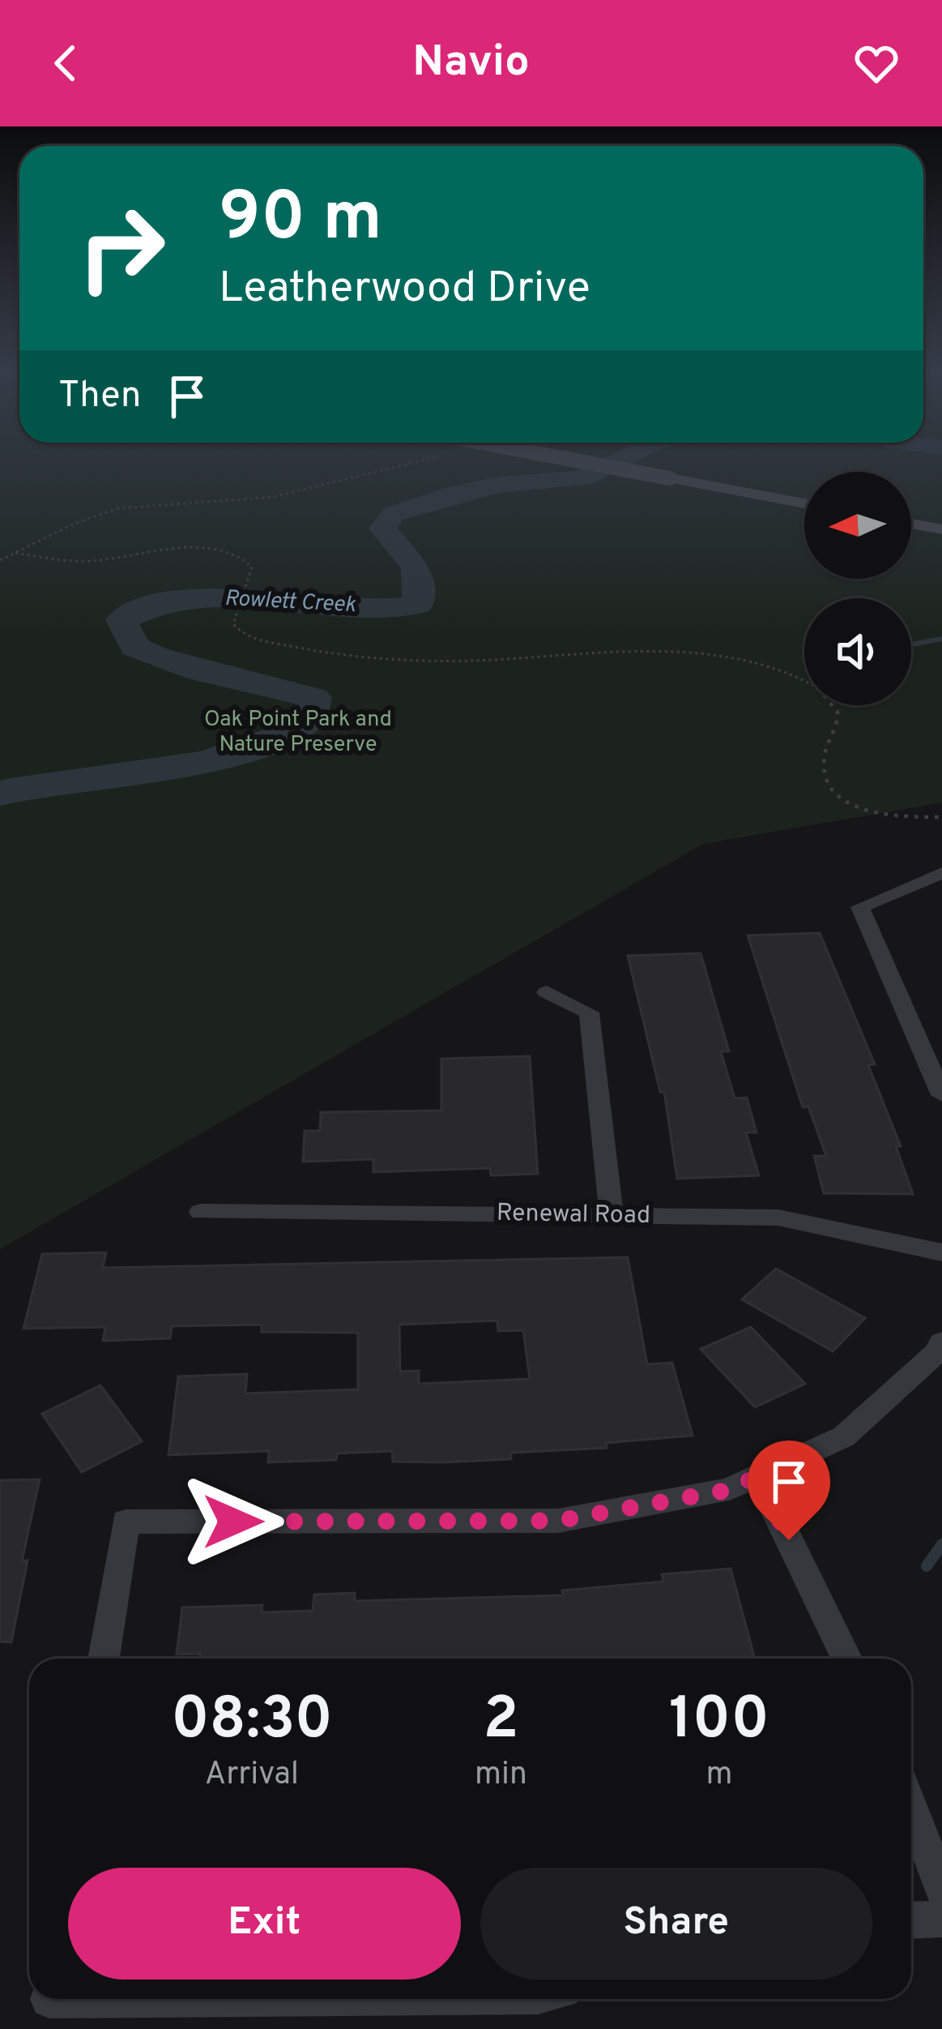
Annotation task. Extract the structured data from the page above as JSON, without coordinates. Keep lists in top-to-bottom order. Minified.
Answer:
{"streets":{"street":["Renewal Road"]},"water":["Rowlett Creek"],"parks":["Oak Point Park and Nature Preserve"],"north":"left","page":{"header":"Navio","turn":["90 m","Leatherwood Drive"],"then":"Then","eta":["08:30","Arrival","2","min","100","m"],"buttons":["Exit","Share"]}}
